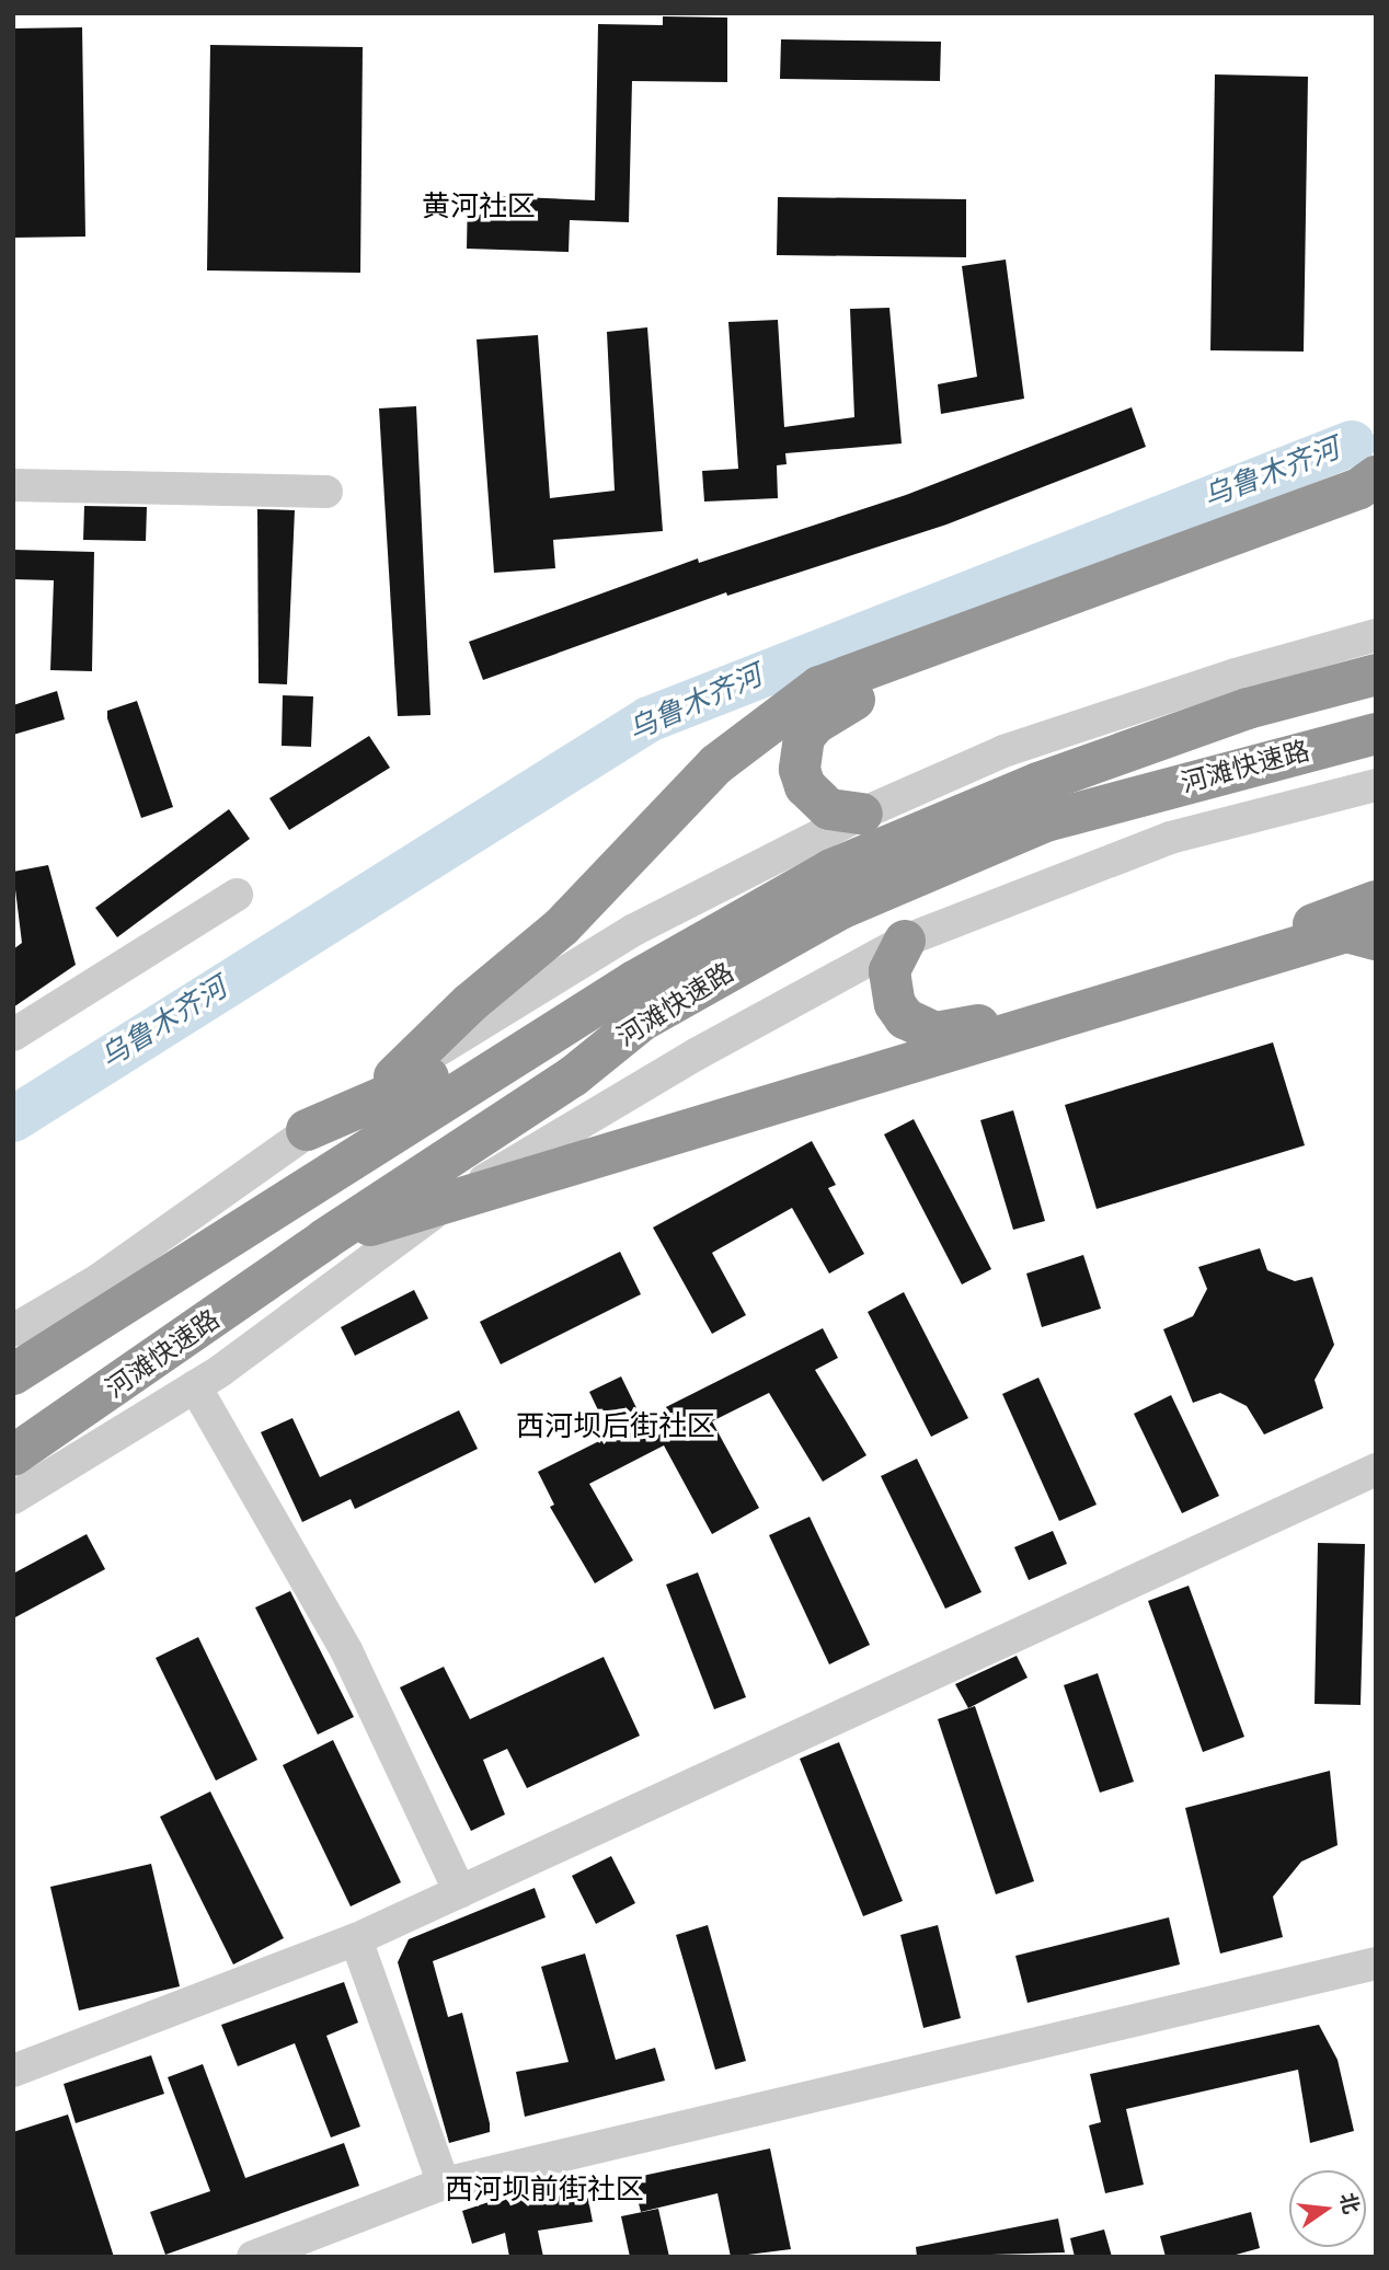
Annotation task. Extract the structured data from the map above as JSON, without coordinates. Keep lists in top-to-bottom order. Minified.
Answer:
{"streets":{"highway":["河滩快速路"]},"districts":["黄河社区","西河坝后街社区","西河坝前街社区"],"water":["乌鲁木齐河"],"north":"right"}
